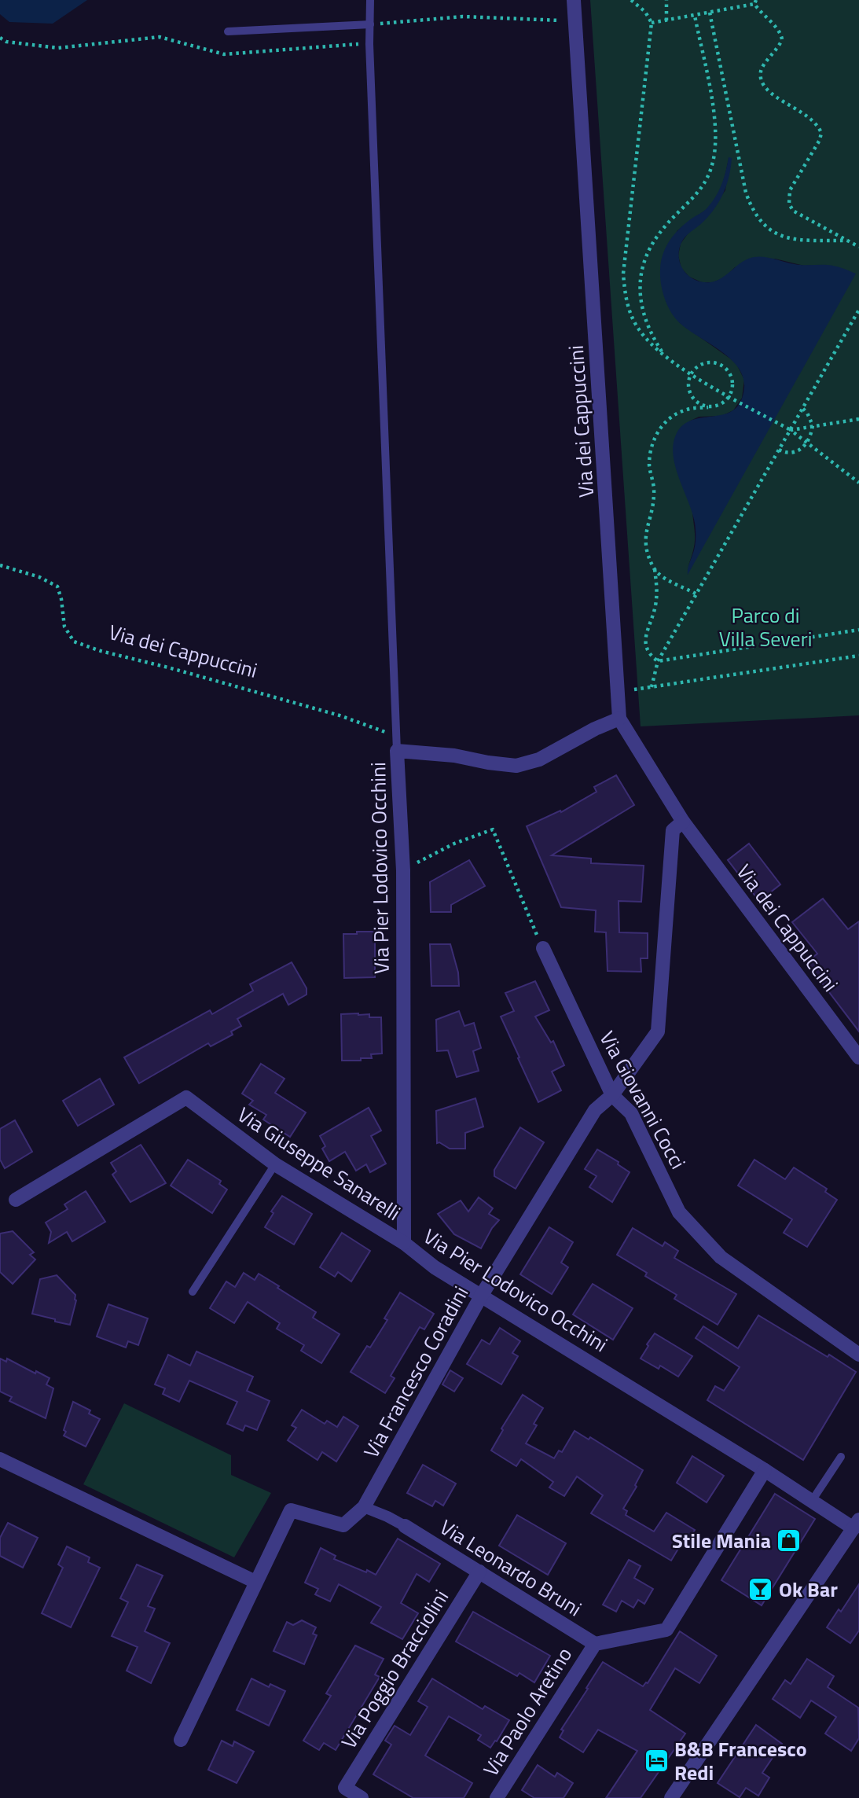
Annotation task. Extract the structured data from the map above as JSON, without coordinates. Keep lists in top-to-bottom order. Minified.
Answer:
{"streets":{"street":["Via dei Cappuccini","Via Pier Lodovico Occhini","Via Giovanni Cocci","Via Giuseppe Sanarelli","Via Francesco Coradini","Via Leonardo Bruni","Via Poggio Bracciolini","Via Paolo Aretino"]},"crossings":[["Via Pier Lodovico Occhini","Via Giuseppe Sanarelli"],["Via Pier Lodovico Occhini","Via Francesco Coradini"],["Via Pier Lodovico Occhini","Via Paolo Aretino"],["Via Giovanni Cocci","Via Francesco Coradini"],["Via Leonardo Bruni","Via Poggio Bracciolini"],["Via Leonardo Bruni","Via Paolo Aretino"]],"parks":["Parco di Villa Severi"],"places":{"shop":["Stile Mania"],"bar":["Ok Bar"],"hotel":["B&B Francesco Redi"]}}
